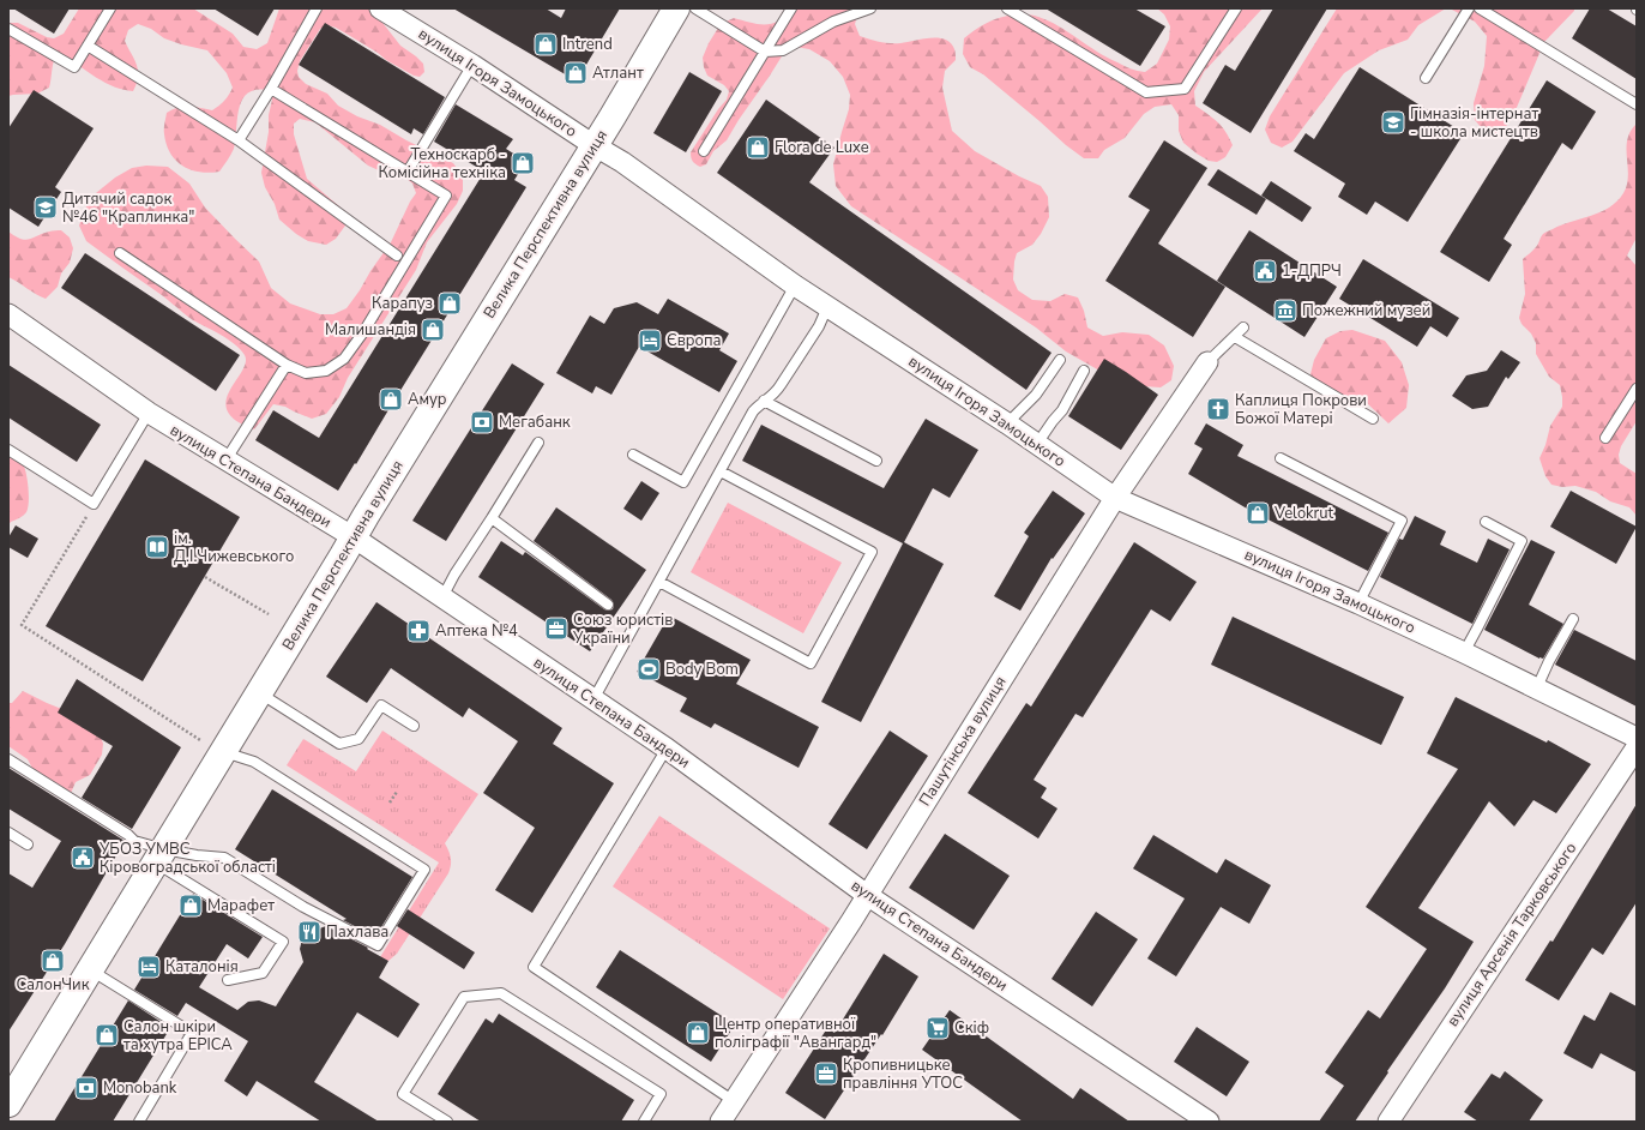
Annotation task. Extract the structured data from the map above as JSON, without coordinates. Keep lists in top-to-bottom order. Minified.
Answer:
{"streets":{"main road":["Велика Перспективна вулиця"],"street":["вулиця Ігоря Замоцького","вулиця Степана Бандери","Пашутінська вулиця","вулиця Арсенія Тарковського"]},"crossings":[["вулиця Ігоря Замоцького","Велика Перспективна вулиця"],["вулиця Ігоря Замоцького","Пашутінська вулиця"],["Велика Перспективна вулиця","вулиця Степана Бандери"],["вулиця Степана Бандери","Пашутінська вулиця"]],"places":{"shop":["Intrend","Атлант","Flora de Luxe","Техноскарб - Комісійна техніка","Карапуз","Малишандія","Амур","Velokrut","Марафет","СалонЧик","Центр оперативної поліграфії \"Авангард\"","Салон шкіри та хутра EPICA"],"school or university":["Гімназія-інтернат - школа мистецтв","Дитячий садок №46 \"Краплинка\""],"public building":["1-ДПРЧ","УБОЗ УМВС Кіровоградської області"],"museum":["Пожежний музей"],"hotel":["Європа","Каталонія"],"church":["Каплиця Покрови Божої Матері"],"bank":["Мегабанк","Monobank"],"library":["ім. Д.І.Чижевського"],"office":["Союз юристів України","Кропивницьке правління УТОС"],"pharmacy":["Аптека №4"],"sports":["Body Bom"],"restaurant":["Пахлава"],"supermarket":["Скіф"]}}
